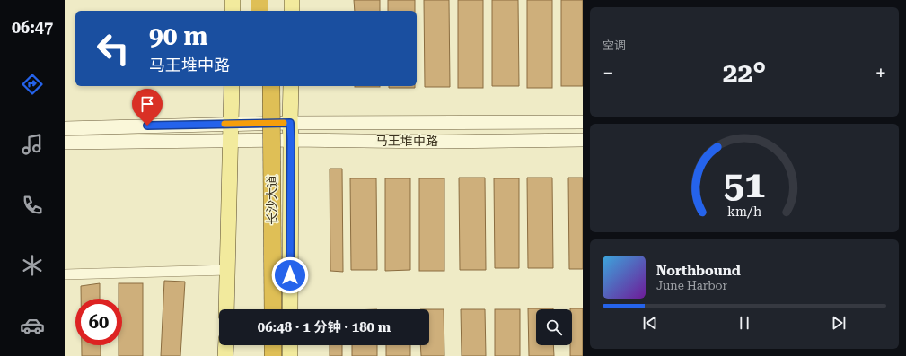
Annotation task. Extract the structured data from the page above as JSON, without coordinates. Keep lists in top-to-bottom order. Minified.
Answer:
{"streets":{"highway":["长沙大道"],"main road":["马王堆中路"]},"page":{"tabs":"06:47","tile":"空调","turn":["90 m","马王堆中路"],"heat":["−","22°","+"],"song":["Northbound","June Harbor"],"limit":"60","trip":"06:48 · 1 分钟 · 180 m","gauge":["51","km/h"]}}
